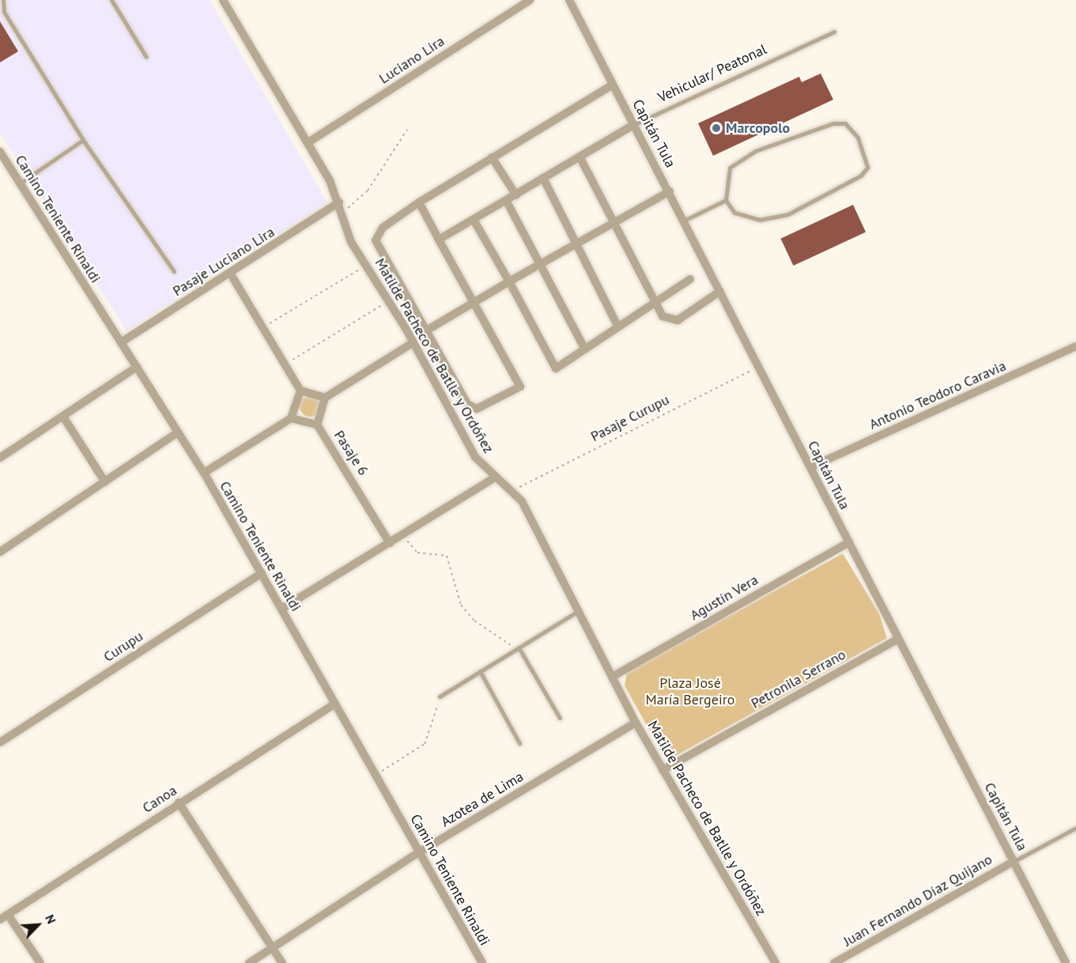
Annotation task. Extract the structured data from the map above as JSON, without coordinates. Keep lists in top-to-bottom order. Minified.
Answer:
{"streets":{"street":["Luciano Lira","Vehicular/ Peatonal","Capitán Tula","Camino Teniente Rinaldi","Pasaje Luciano Lira","Matilde Pacheco de Batlle y Ordóñez","Antonio Teodoro Caravia","Pasaje 6","Agustín Vera","Curupu","Petronila Serrano","Canoa","Azotea de Lima","Juan Fernando Díaz Quijano"],"path":["Pasaje Curupu"]},"crossings":[["Luciano Lira","Matilde Pacheco de Batlle y Ordóñez"],["Vehicular/ Peatonal","Capitán Tula"],["Capitán Tula","Antonio Teodoro Caravia"],["Capitán Tula","Pasaje Curupu"],["Capitán Tula","Agustín Vera"],["Capitán Tula","Petronila Serrano"],["Capitán Tula","Juan Fernando Díaz Quijano"],["Camino Teniente Rinaldi","Pasaje Luciano Lira"],["Camino Teniente Rinaldi","Curupu"],["Camino Teniente Rinaldi","Canoa"],["Camino Teniente Rinaldi","Azotea de Lima"],["Pasaje Luciano Lira","Matilde Pacheco de Batlle y Ordóñez"],["Matilde Pacheco de Batlle y Ordóñez","Pasaje Curupu"],["Matilde Pacheco de Batlle y Ordóñez","Agustín Vera"],["Matilde Pacheco de Batlle y Ordóñez","Petronila Serrano"],["Matilde Pacheco de Batlle y Ordóñez","Azotea de Lima"]],"parks":["Plaza José María Bergeiro"],"places":["Marcopolo"],"north":"top right"}
